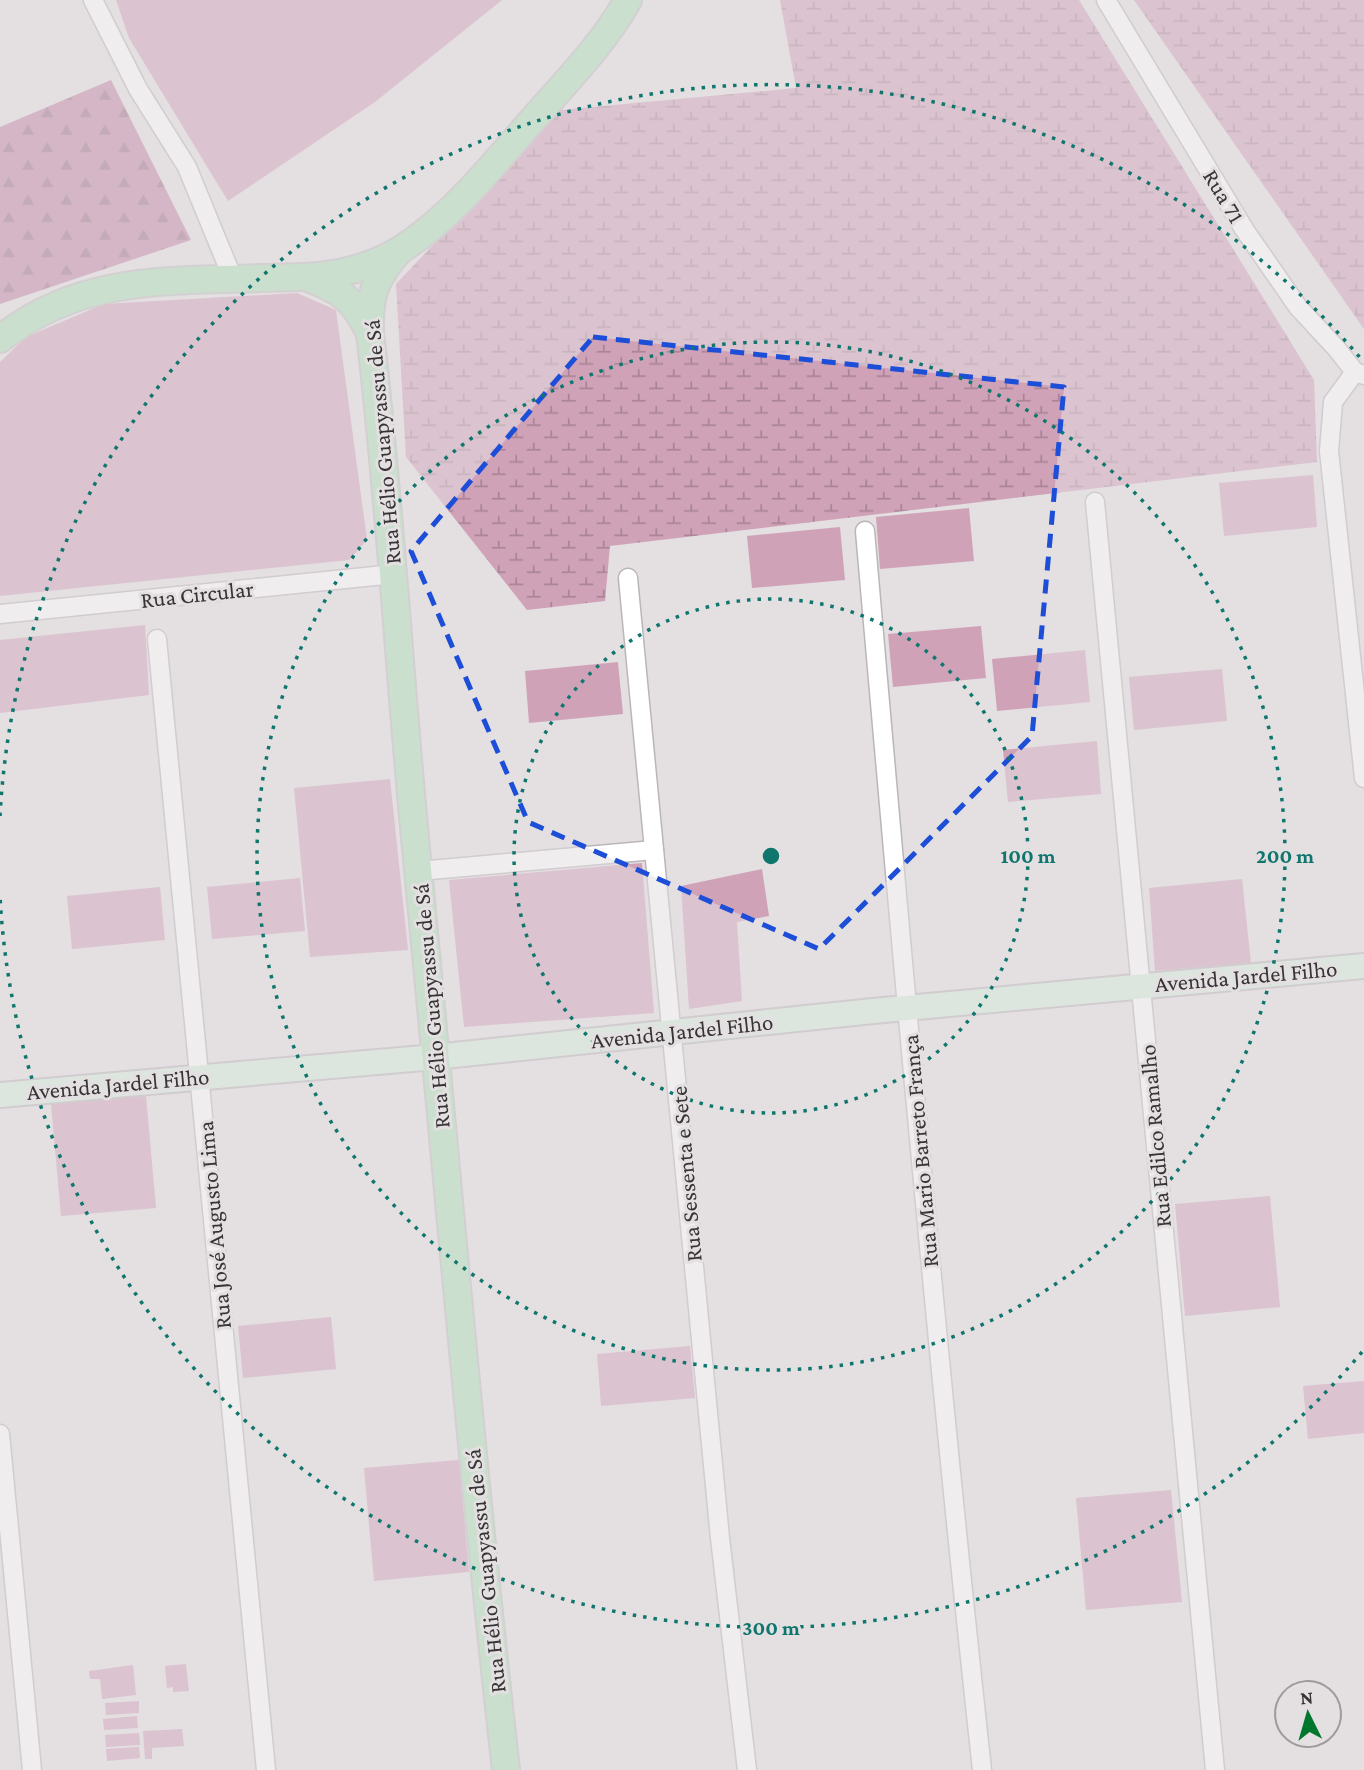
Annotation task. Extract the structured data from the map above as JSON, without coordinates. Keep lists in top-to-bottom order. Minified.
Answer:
{"streets":{"main road":["Rua Hélio Guapyassu de Sá","Avenida Jardel Filho"],"street":["Rua 71","Rua Circular","Rua Edilco Ramalho","Rua Mario Barreto França","Rua Sessenta e Sete","Rua José Augusto Lima"]},"crossings":[["Rua Hélio Guapyassu de Sá","Rua Circular"],["Rua Hélio Guapyassu de Sá","Avenida Jardel Filho"],["Avenida Jardel Filho","Rua Edilco Ramalho"],["Avenida Jardel Filho","Rua Mario Barreto França"],["Avenida Jardel Filho","Rua Sessenta e Sete"],["Avenida Jardel Filho","Rua José Augusto Lima"]],"north":"top","rings":["100 m","200 m","300 m"]}
